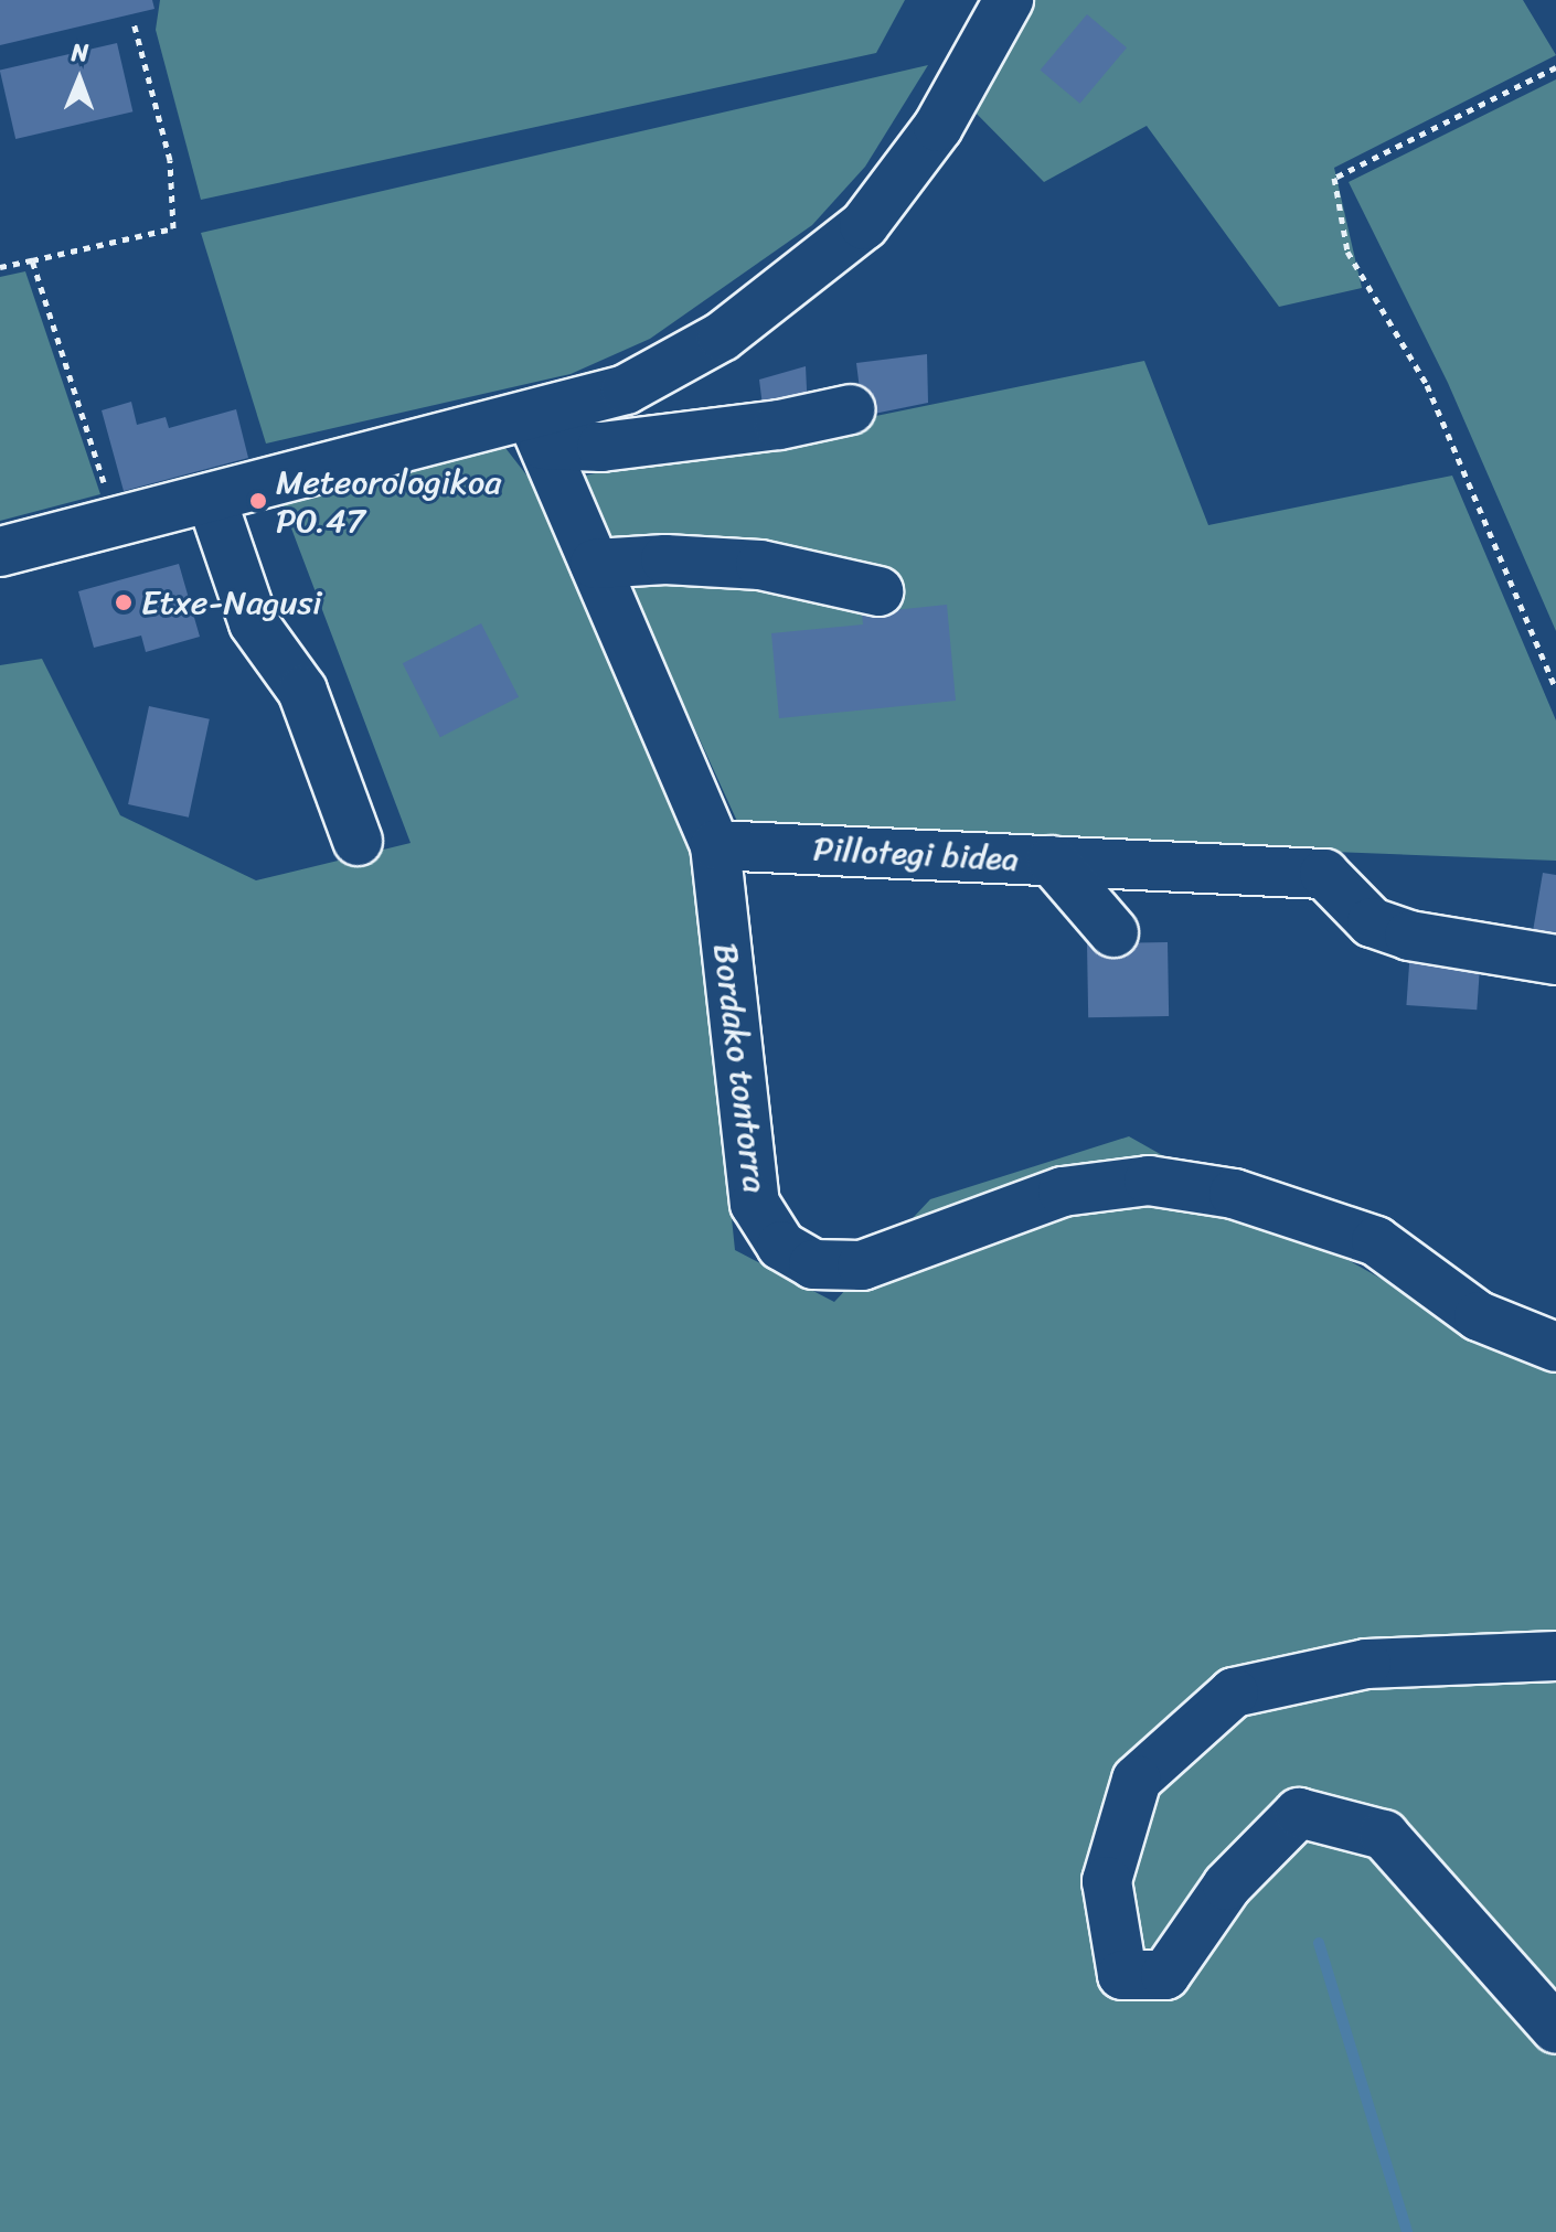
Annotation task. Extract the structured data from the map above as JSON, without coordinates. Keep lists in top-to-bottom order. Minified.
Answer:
{"streets":{"street":["Pillotegi bidea","Bordako tontorra"]},"crossings":[["Pillotegi bidea","Bordako tontorra"]],"places":["Meteorologikoa PO.47","Etxe-Nagusi"],"north":"top"}
